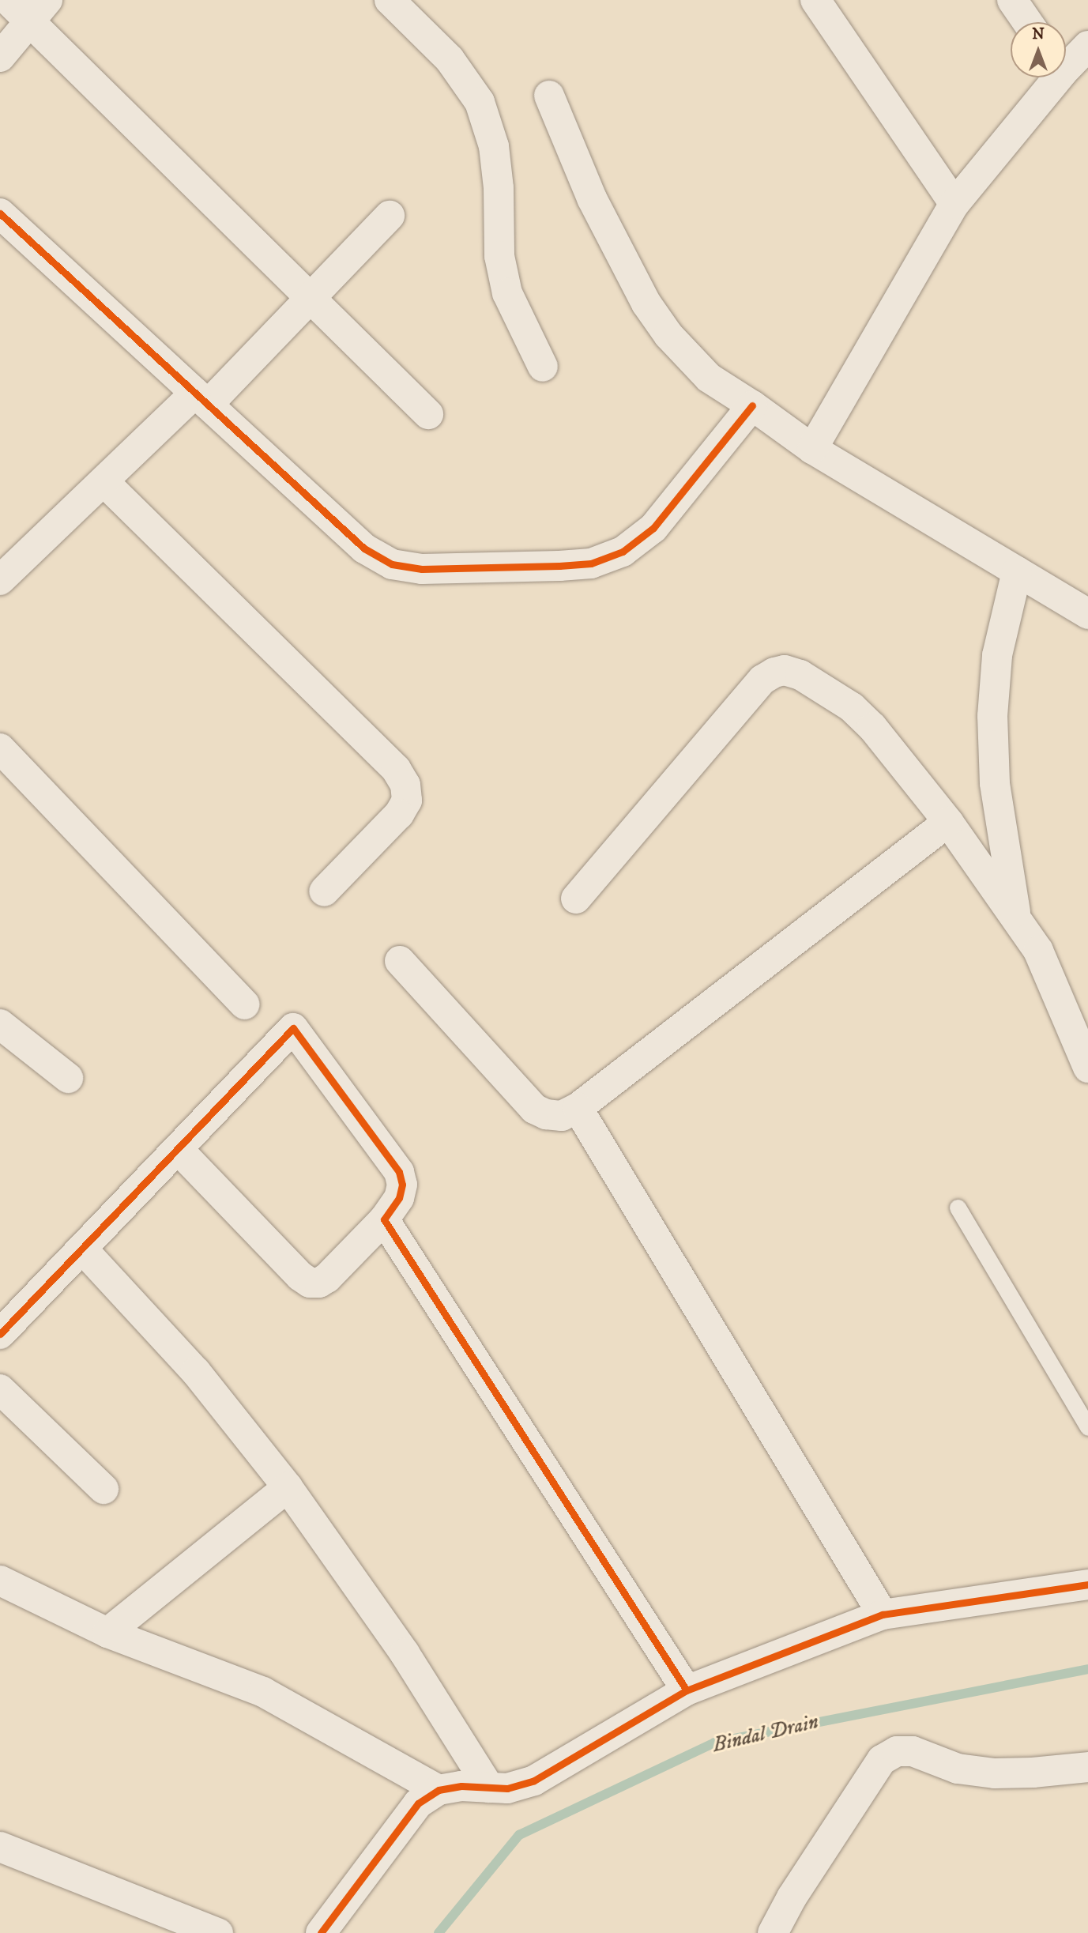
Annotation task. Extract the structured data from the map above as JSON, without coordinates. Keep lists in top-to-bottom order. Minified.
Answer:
{"water":["Bindal Drain"],"north":"top"}
